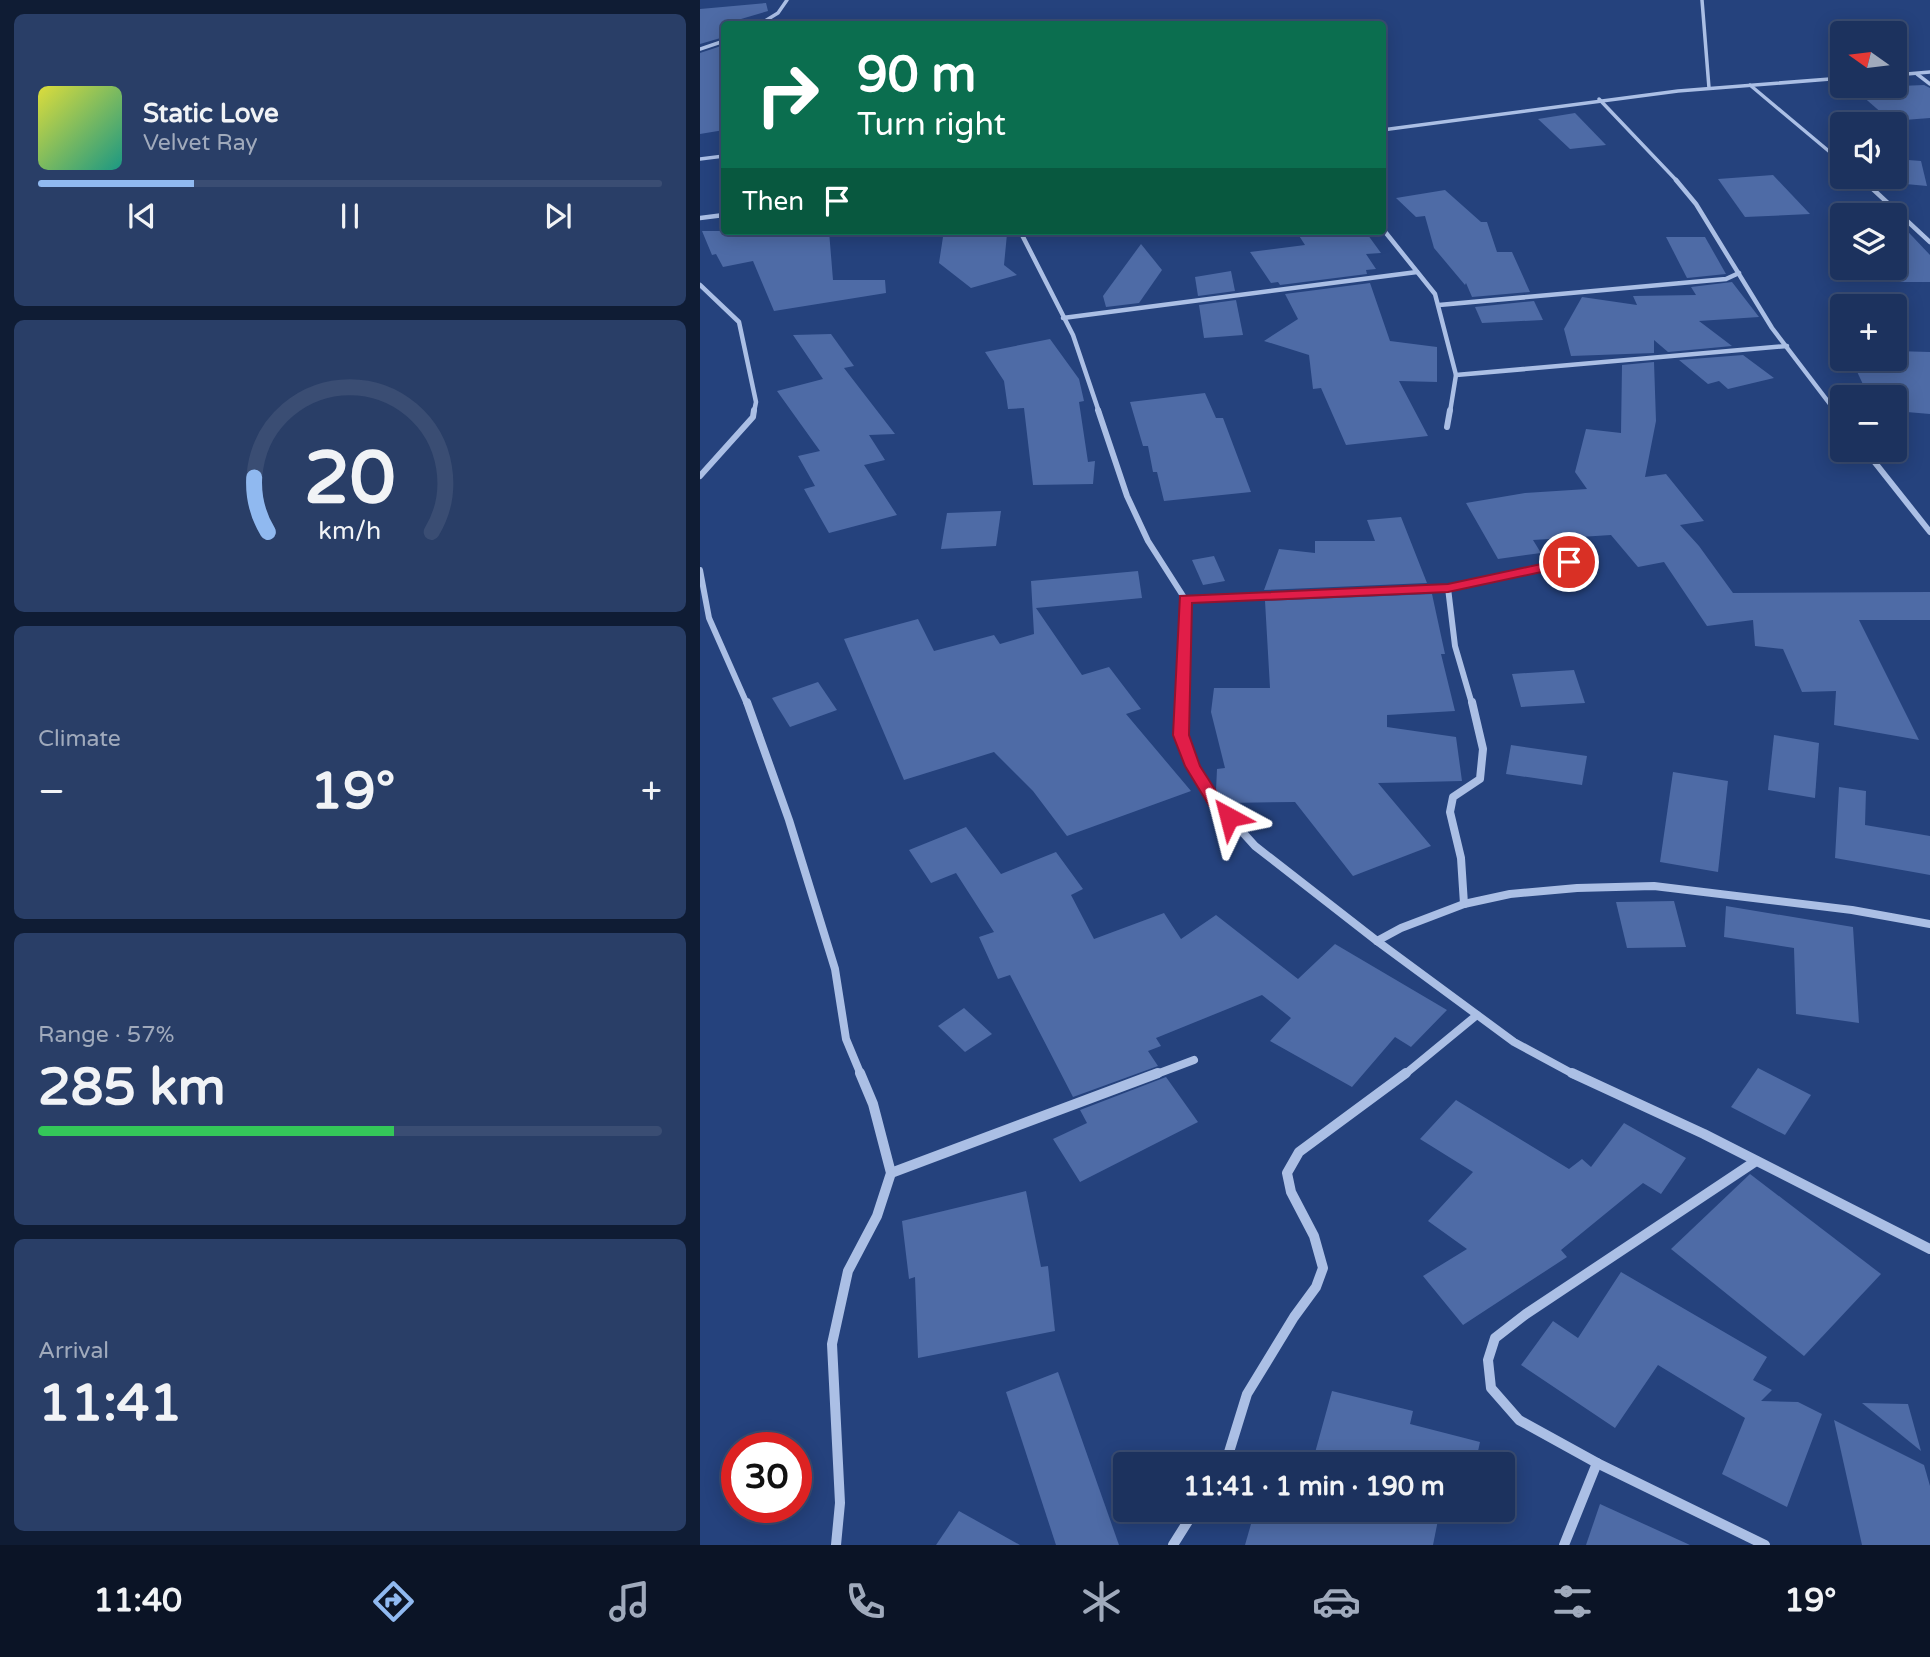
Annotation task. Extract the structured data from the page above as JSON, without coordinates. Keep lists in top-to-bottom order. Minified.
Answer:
{"north":"left","page":{"map_buttons":["+","−"],"turn":["90 m","Turn right"],"song":["Static Love","Velvet Ray"],"then":"Then","tile":["Climate",["Range · 57%","285 km"],["Arrival","11:41"]],"heat":["−","19°","+"],"limit":"30","trip":"11:41 · 1 min · 190 m","tabs":["11:40","19°"],"gauge":["20","km/h"]}}
